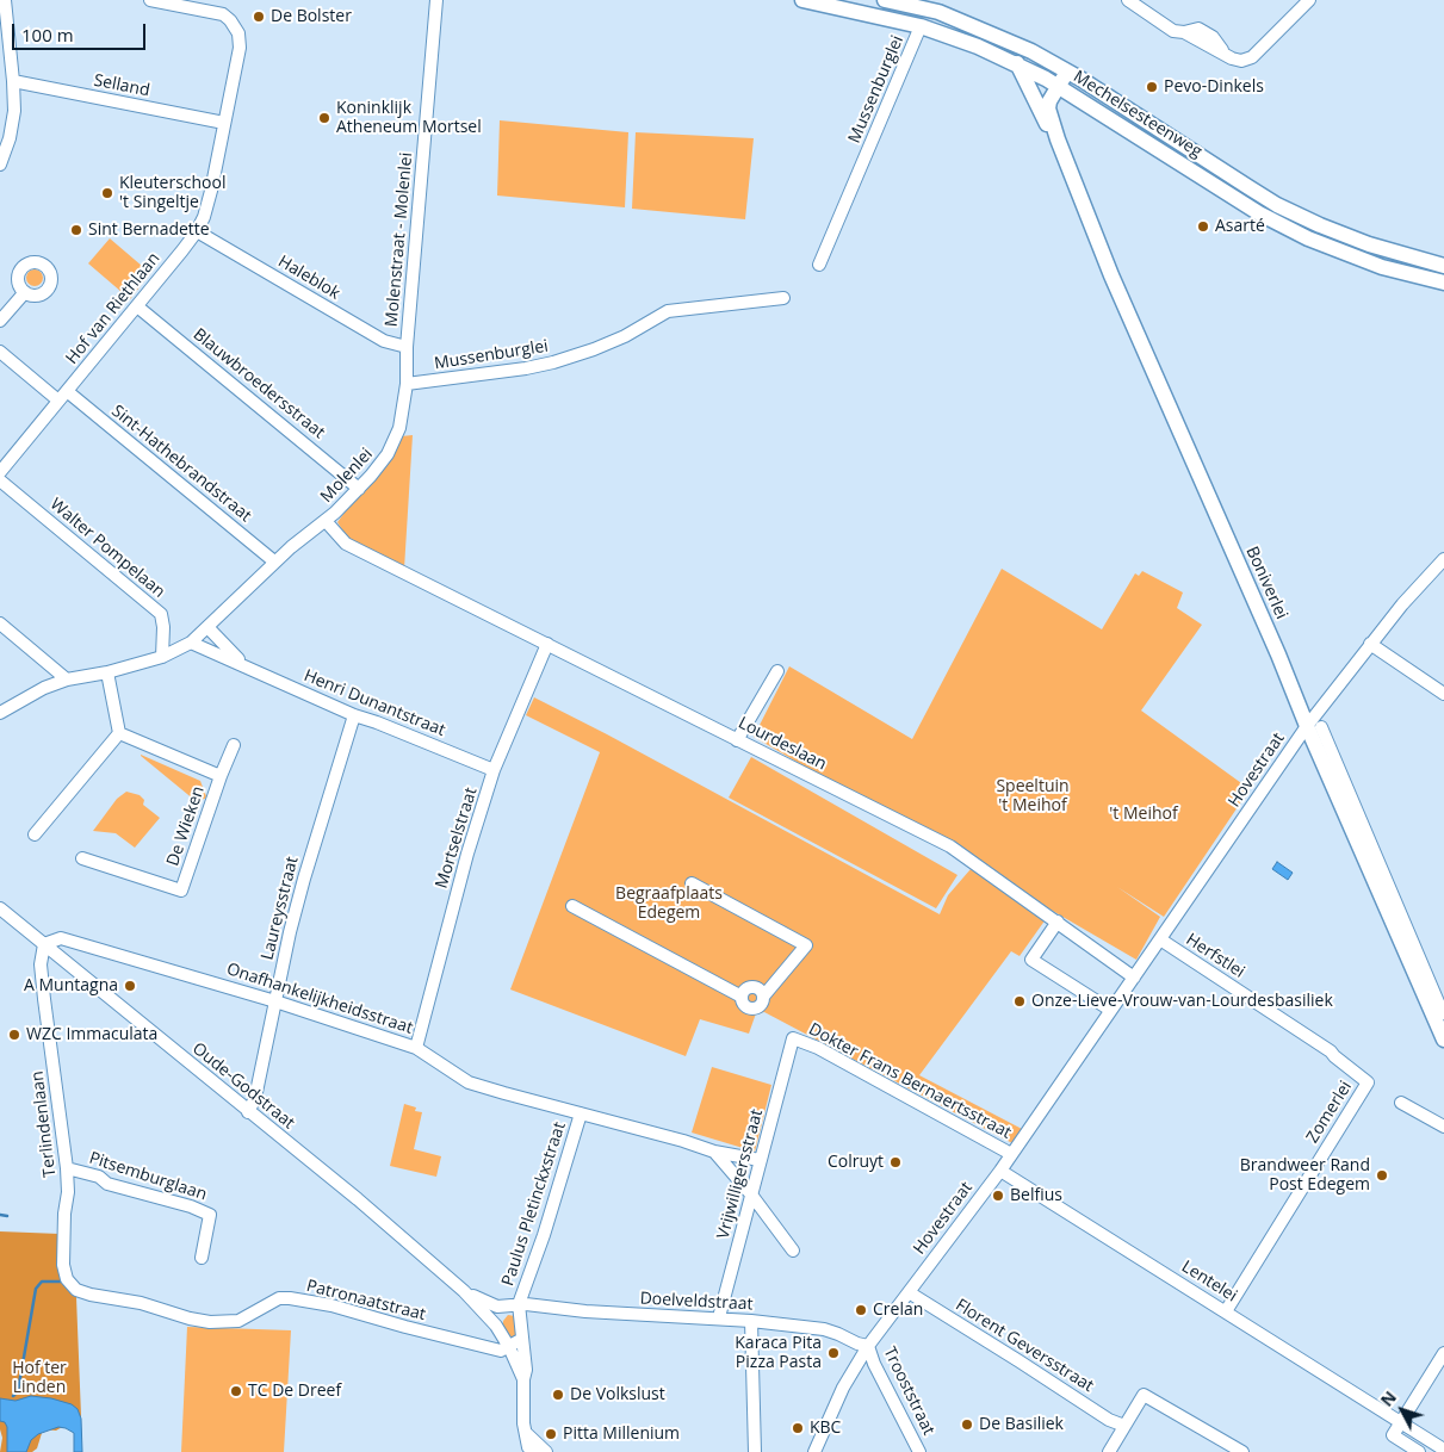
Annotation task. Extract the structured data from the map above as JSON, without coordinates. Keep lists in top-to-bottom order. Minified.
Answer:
{"streets":{"main road":["Mechelsesteenweg","Boniverlei"],"street":["Selland","Mussenburglei","Molenstraat - Molenlei","Haleblok","Hof van Riethlaan","Blauwbroedersstraat","Sint-Hathebrandstraat","Molenlei","Walter Pompelaan","Henri Dunantstraat","Lourdeslaan","Hovestraat","De Wieken","Mortselstraat","Laureysstraat","Herfstlei","Onafhankelijkheidsstraat","Dokter Frans Bernaertsstraat","Oude-Godstraat","Zomerlei","Terlindenlaan","Vrijwilligersstraat","Pitsemburglaan","Paulus Pletinckxstraat","Lentelei","Patronaatstraat","Doelveldstraat","Florent Geversstraat","Trooststraat"]},"crossings":[["Selland","Hof van Riethlaan"],["Mussenburglei","Mechelsesteenweg"],["Mussenburglei","Molenstraat - Molenlei"],["Mechelsesteenweg","Boniverlei"],["Molenstraat - Molenlei","Haleblok"],["Molenstraat - Molenlei","Blauwbroedersstraat"],["Molenstraat - Molenlei","Molenlei"],["Haleblok","Hof van Riethlaan"],["Hof van Riethlaan","Blauwbroedersstraat"],["Hof van Riethlaan","Sint-Hathebrandstraat"],["Blauwbroedersstraat","Molenlei"],["Molenlei","Lourdeslaan"],["Boniverlei","Hovestraat"],["Henri Dunantstraat","Mortselstraat"],["Henri Dunantstraat","Laureysstraat"],["Lourdeslaan","Hovestraat"],["Lourdeslaan","Mortselstraat"],["Hovestraat","Herfstlei"],["Hovestraat","Dokter Frans Bernaertsstraat"],["Hovestraat","Lentelei"],["Hovestraat","Doelveldstraat"],["Hovestraat","Florent Geversstraat"],["Hovestraat","Trooststraat"],["Mortselstraat","Onafhankelijkheidsstraat"],["Laureysstraat","Onafhankelijkheidsstraat"],["Laureysstraat","Oude-Godstraat"],["Herfstlei","Zomerlei"],["Onafhankelijkheidsstraat","Oude-Godstraat"],["Onafhankelijkheidsstraat","Terlindenlaan"],["Onafhankelijkheidsstraat","Vrijwilligersstraat"],["Onafhankelijkheidsstraat","Paulus Pletinckxstraat"],["Dokter Frans Bernaertsstraat","Vrijwilligersstraat"],["Oude-Godstraat","Terlindenlaan"],["Oude-Godstraat","Paulus Pletinckxstraat"],["Oude-Godstraat","Patronaatstraat"],["Oude-Godstraat","Doelveldstraat"],["Zomerlei","Lentelei"],["Terlindenlaan","Pitsemburglaan"],["Terlindenlaan","Patronaatstraat"],["Vrijwilligersstraat","Doelveldstraat"],["Paulus Pletinckxstraat","Doelveldstraat"],["Doelveldstraat","Trooststraat"]],"parks":["Speeltuin 't Meihof","'t Meihof","Begraafplaats Edegem","Hof ter Linden"],"places":["De Bolster","Pevo-Dinkels","Koninklijk Atheneum Mortsel","Kleuterschool 't Singeltje","Asarté","Sint Bernadette","A Muntagna","Onze-Lieve-Vrouw-van-Lourdesbasiliek","WZC Immaculata","Colruyt","Brandweer Rand Post Edegem","Belfius","Crelan","Karaca Pita Pizza Pasta","TC De Dreef","De Volkslust","De Basiliek","KBC","Pitta Millenium"],"scale_bar":"100 m","north":"top left"}
